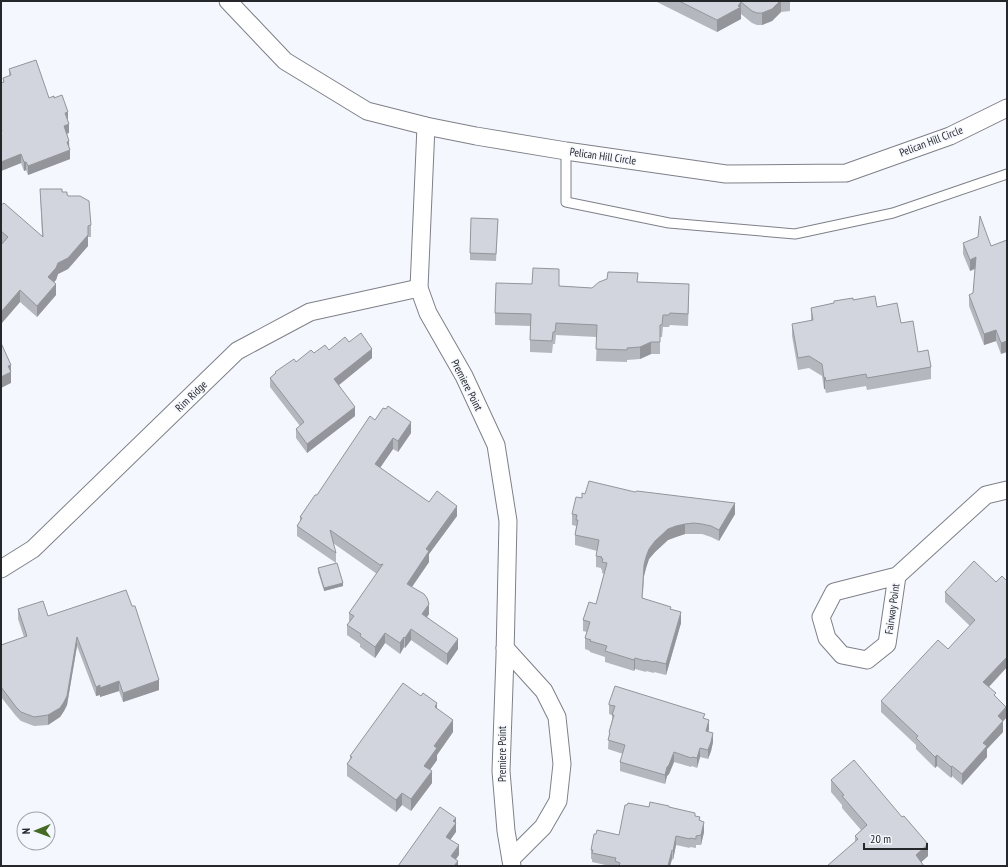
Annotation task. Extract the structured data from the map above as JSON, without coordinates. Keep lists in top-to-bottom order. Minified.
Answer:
{"streets":{"street":["Pelican Hill Circle","Premiere Point","Rim Ridge","Fairway Point"]},"crossings":[["Pelican Hill Circle","Premiere Point"],["Premiere Point","Rim Ridge"]],"scale_bar":"20 m","north":"left"}
